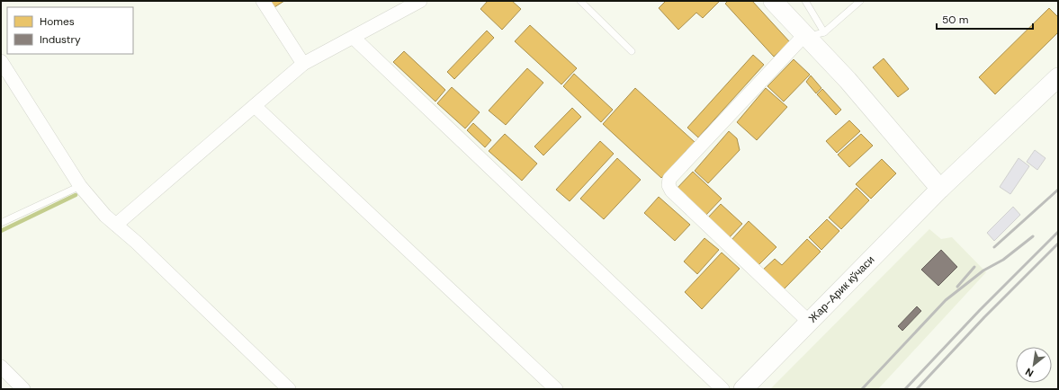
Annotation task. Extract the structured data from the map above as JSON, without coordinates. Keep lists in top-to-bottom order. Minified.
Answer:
{"streets":{"main road":["Жар-Арик кўчаси"]},"legend":["Homes","Industry"],"scale_bar":"50 m","north":"bottom left"}
